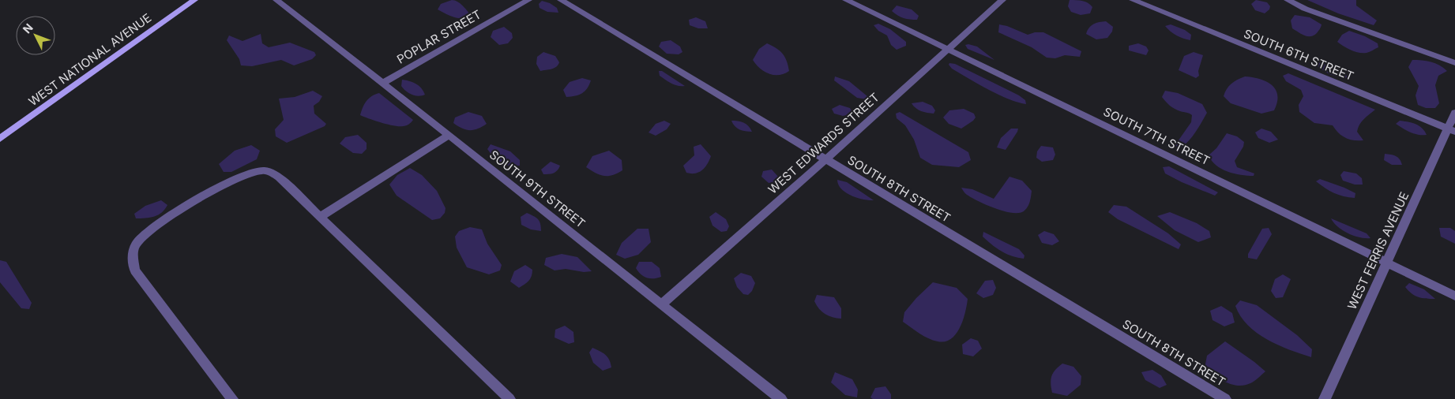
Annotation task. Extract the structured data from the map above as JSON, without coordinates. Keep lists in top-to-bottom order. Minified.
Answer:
{"streets":{"main road":["WEST NATIONAL AVENUE"],"street":["POPLAR STREET","SOUTH 6TH STREET","SOUTH 7TH STREET","WEST EDWARDS STREET","SOUTH 9TH STREET","SOUTH 8TH STREET","WEST FERRIS AVENUE"]},"crossings":[["POPLAR STREET","SOUTH 9TH STREET"],["SOUTH 6TH STREET","WEST FERRIS AVENUE"],["SOUTH 7TH STREET","WEST EDWARDS STREET"],["SOUTH 7TH STREET","WEST FERRIS AVENUE"],["WEST EDWARDS STREET","SOUTH 9TH STREET"],["WEST EDWARDS STREET","SOUTH 8TH STREET"]],"north":"top left"}
